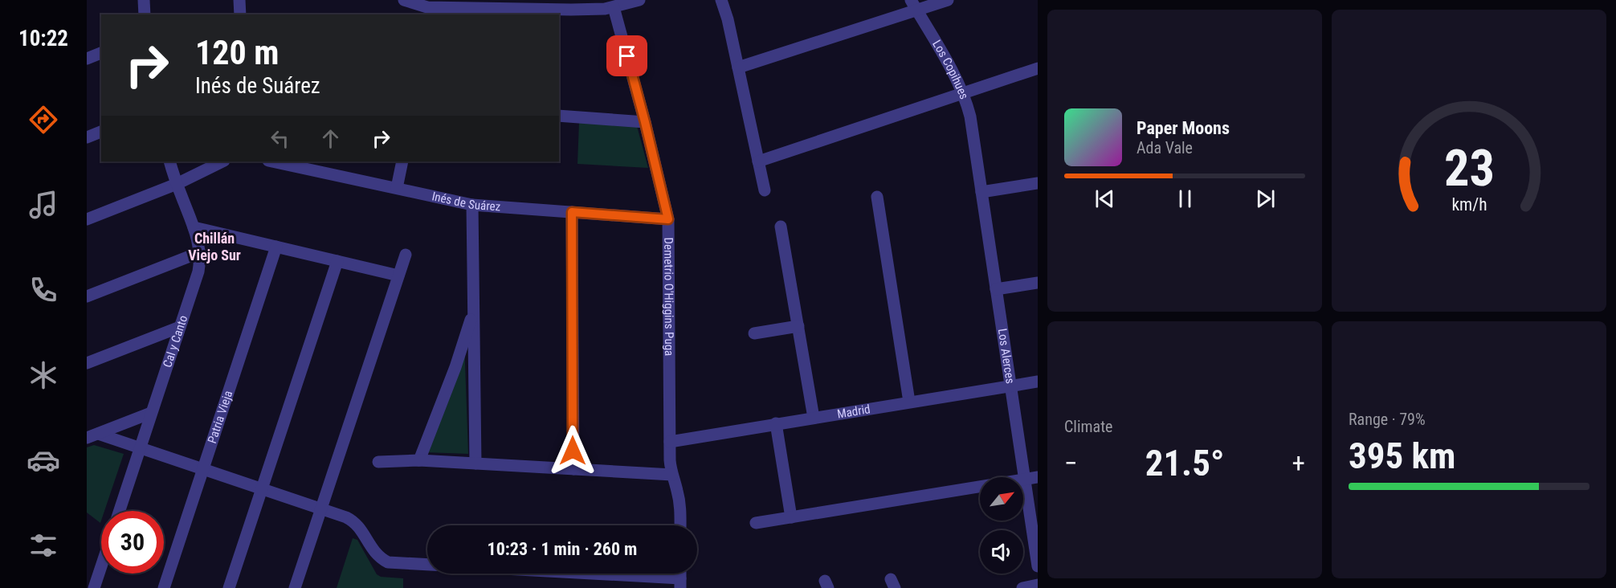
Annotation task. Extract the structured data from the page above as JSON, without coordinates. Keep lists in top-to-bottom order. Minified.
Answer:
{"streets":{"street":["Los Copihues","Inés de Suárez","Demetrio O'Higgins Puga","Cal y Canto","Los Alerces","Madrid","Patria Vieja"]},"crossings":[["Los Copihues","Los Alerces"],["Inés de Suárez","Demetrio O'Higgins Puga"],["Demetrio O'Higgins Puga","Madrid"],["Los Alerces","Madrid"]],"districts":["Chillán Viejo Sur"],"north":"top right","page":{"tabs":"10:22","turn":["120 m","Inés de Suárez"],"song":["Paper Moons","Ada Vale"],"tile":["Climate",["Range · 79%","395 km"]],"heat":["−","21.5°","+"],"limit":"30","trip":"10:23 · 1 min · 260 m","gauge":["23","km/h"]}}
